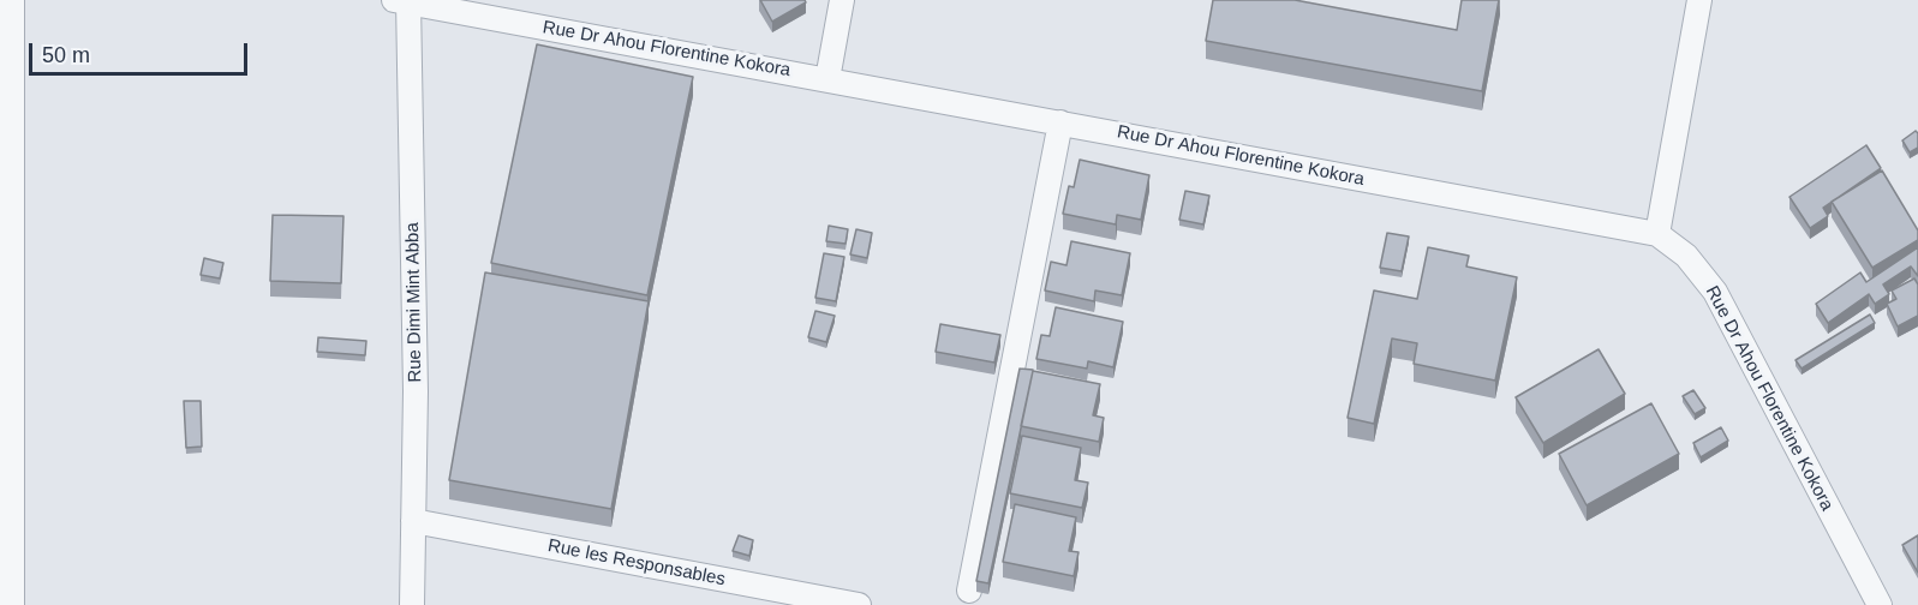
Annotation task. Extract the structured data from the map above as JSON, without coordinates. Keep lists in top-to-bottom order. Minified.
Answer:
{"streets":{"street":["Rue Dr Ahou Florentine Kokora","Rue Dimi Mint Abba","Rue les Responsables"]},"crossings":[["Rue Dr Ahou Florentine Kokora","Rue Dimi Mint Abba"],["Rue Dimi Mint Abba","Rue les Responsables"]],"scale_bar":"50 m"}
